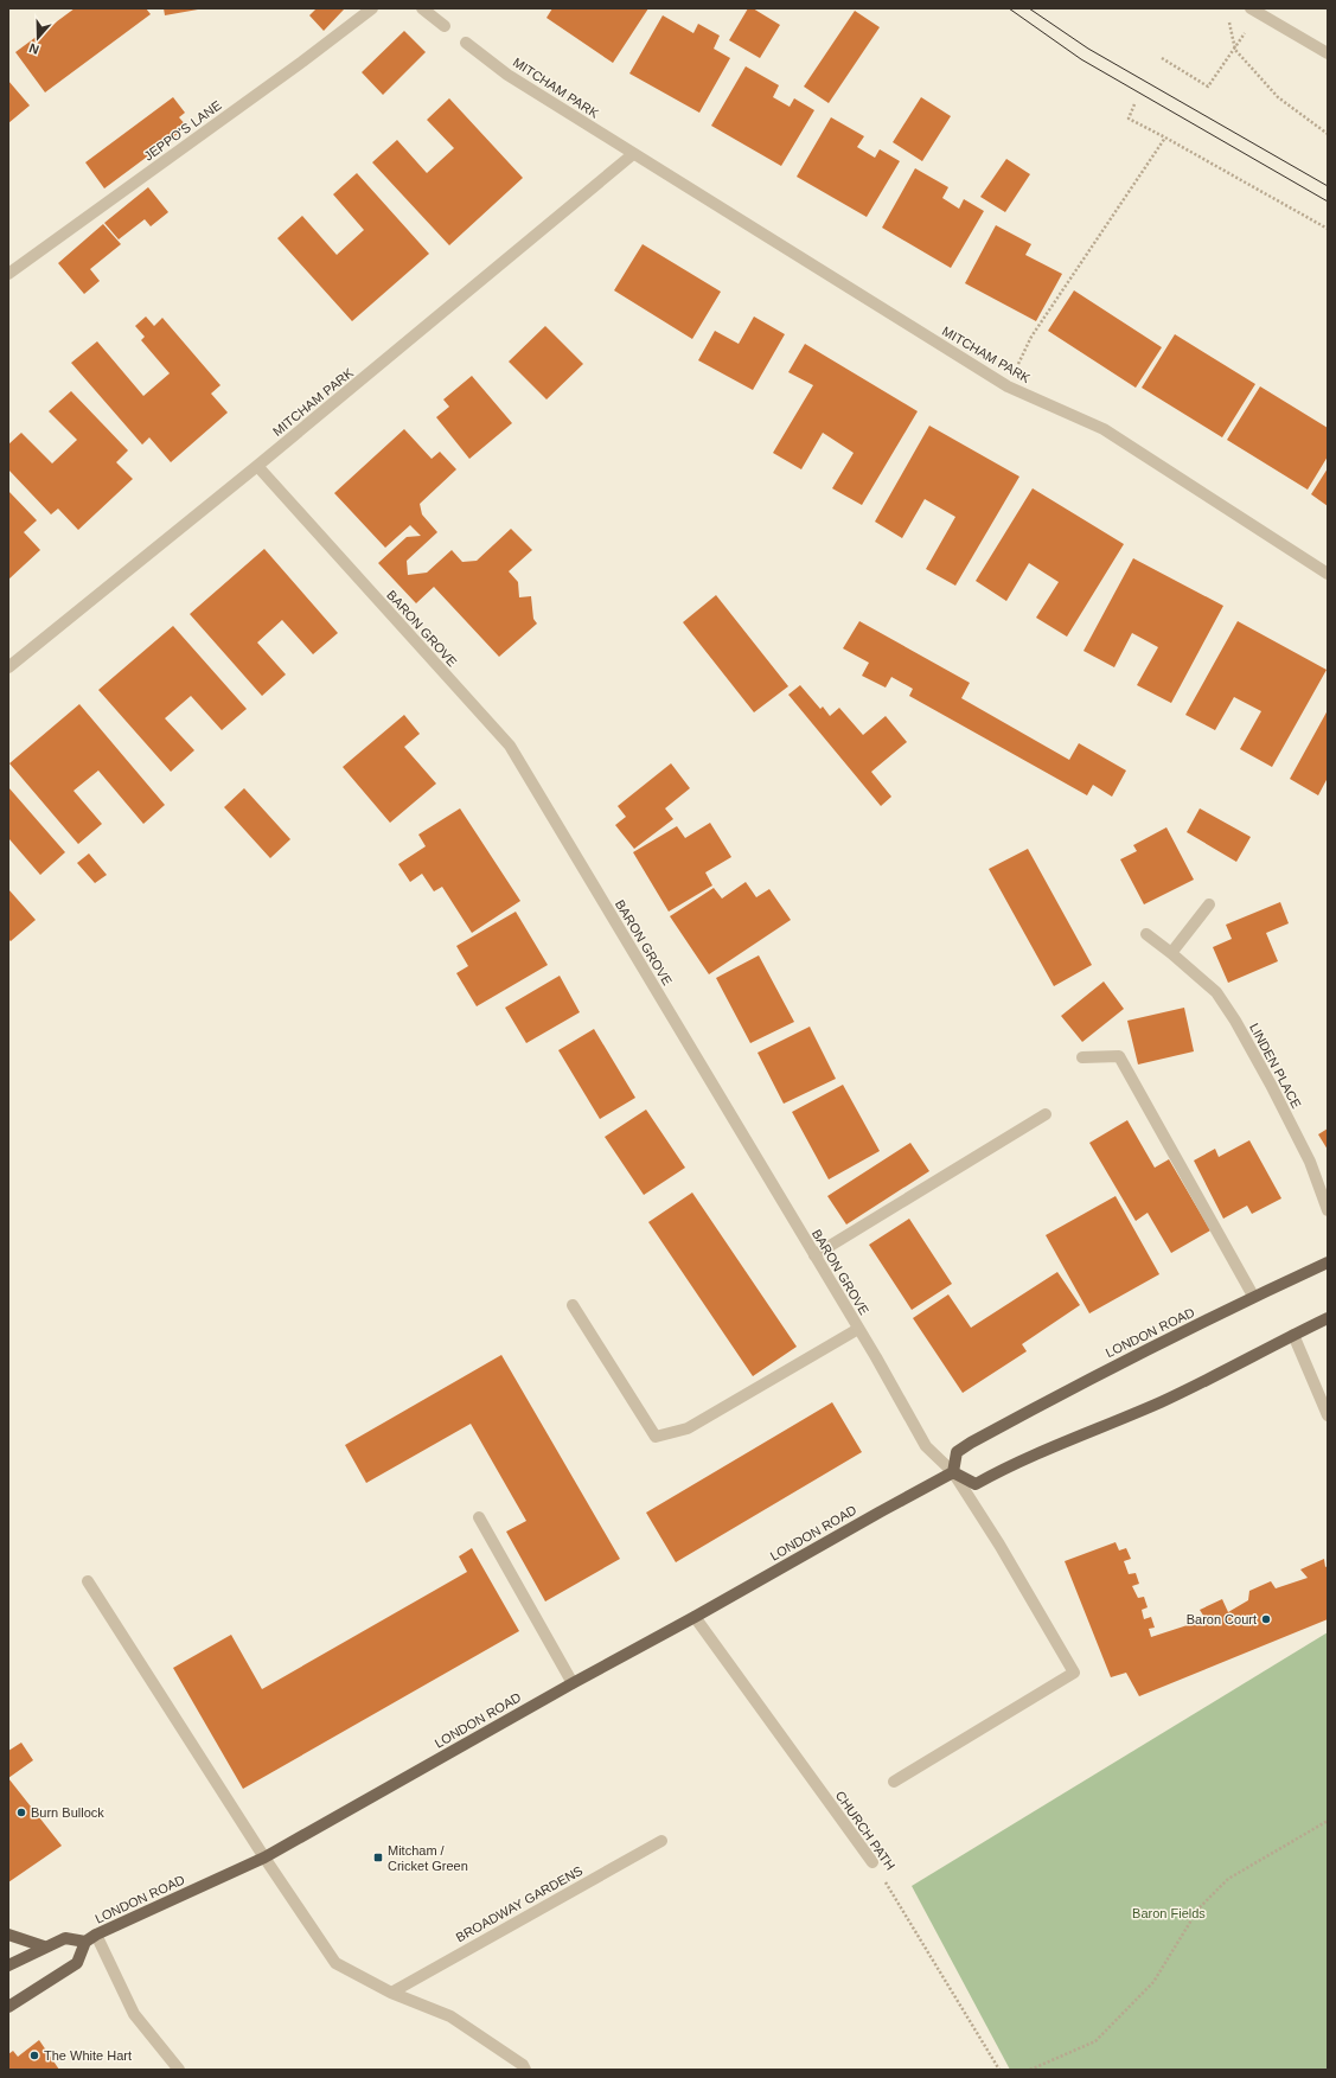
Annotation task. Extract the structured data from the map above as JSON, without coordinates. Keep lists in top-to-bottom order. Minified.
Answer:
{"streets":{"main road":["LONDON ROAD"],"street":["MITCHAM PARK","JEPPO'S LANE","BARON GROVE","LINDEN PLACE","CHURCH PATH","BROADWAY GARDENS"]},"crossings":[["MITCHAM PARK","BARON GROVE"],["BARON GROVE","LONDON ROAD"],["LONDON ROAD","CHURCH PATH"]],"parks":["Baron Fields"],"places":{"other":["Baron Court","Burn Bullock","The White Hart"],"transit":["Mitcham / Cricket Green"]},"north":"bottom"}
